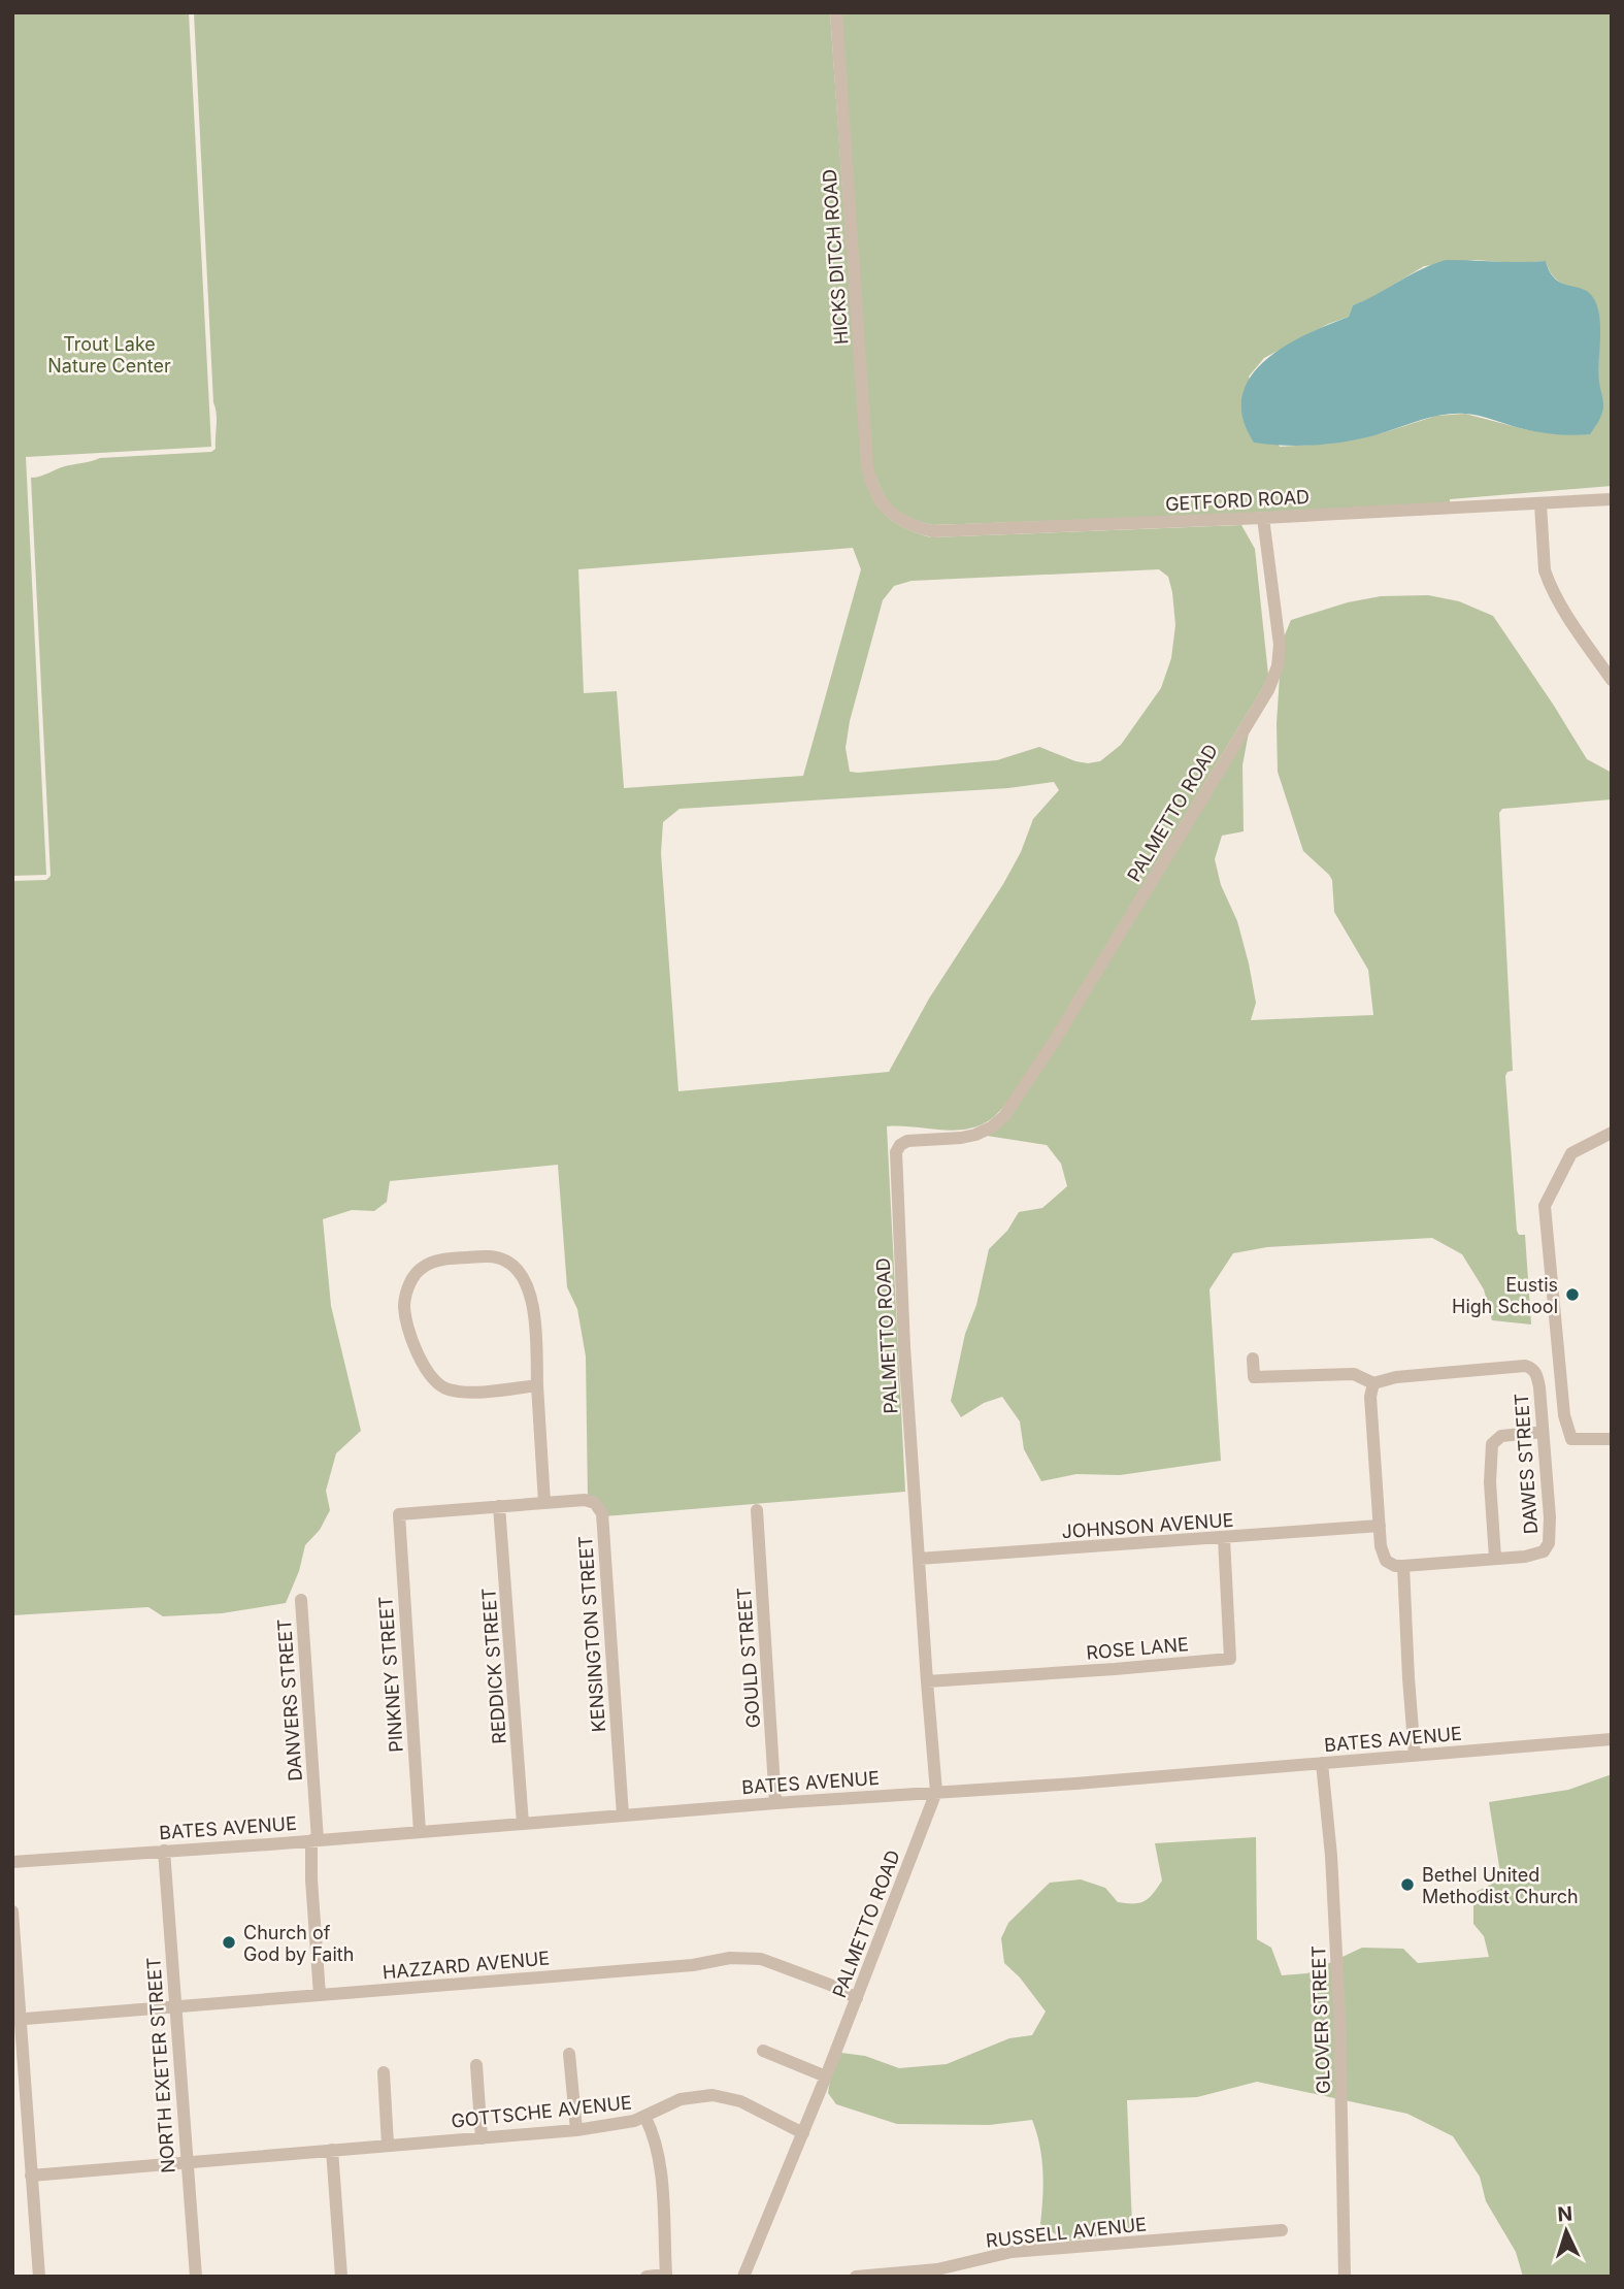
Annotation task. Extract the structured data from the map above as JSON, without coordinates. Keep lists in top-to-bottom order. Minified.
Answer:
{"streets":{"street":["HICKS DITCH ROAD","GETFORD ROAD","PALMETTO ROAD","DAWES STREET","JOHNSON AVENUE","KENSINGTON STREET","ROSE LANE","GOULD STREET","REDDICK STREET","PINKNEY STREET","DANVERS STREET","BATES AVENUE","HAZZARD AVENUE","GLOVER STREET","NORTH EXETER STREET","GOTTSCHE AVENUE","RUSSELL AVENUE"]},"crossings":[["HICKS DITCH ROAD","GETFORD ROAD"],["GETFORD ROAD","PALMETTO ROAD"],["PALMETTO ROAD","JOHNSON AVENUE"],["PALMETTO ROAD","ROSE LANE"],["PALMETTO ROAD","BATES AVENUE"],["PALMETTO ROAD","HAZZARD AVENUE"],["PALMETTO ROAD","GOTTSCHE AVENUE"],["JOHNSON AVENUE","ROSE LANE"],["KENSINGTON STREET","REDDICK STREET"],["KENSINGTON STREET","PINKNEY STREET"],["KENSINGTON STREET","BATES AVENUE"],["GOULD STREET","BATES AVENUE"],["REDDICK STREET","BATES AVENUE"],["PINKNEY STREET","BATES AVENUE"],["DANVERS STREET","BATES AVENUE"],["DANVERS STREET","HAZZARD AVENUE"],["BATES AVENUE","GLOVER STREET"],["BATES AVENUE","NORTH EXETER STREET"],["HAZZARD AVENUE","NORTH EXETER STREET"]],"parks":["Trout Lake Nature Center"],"places":["Eustis High School","Bethel United Methodist Church","Church of God by Faith"],"north":"top"}
